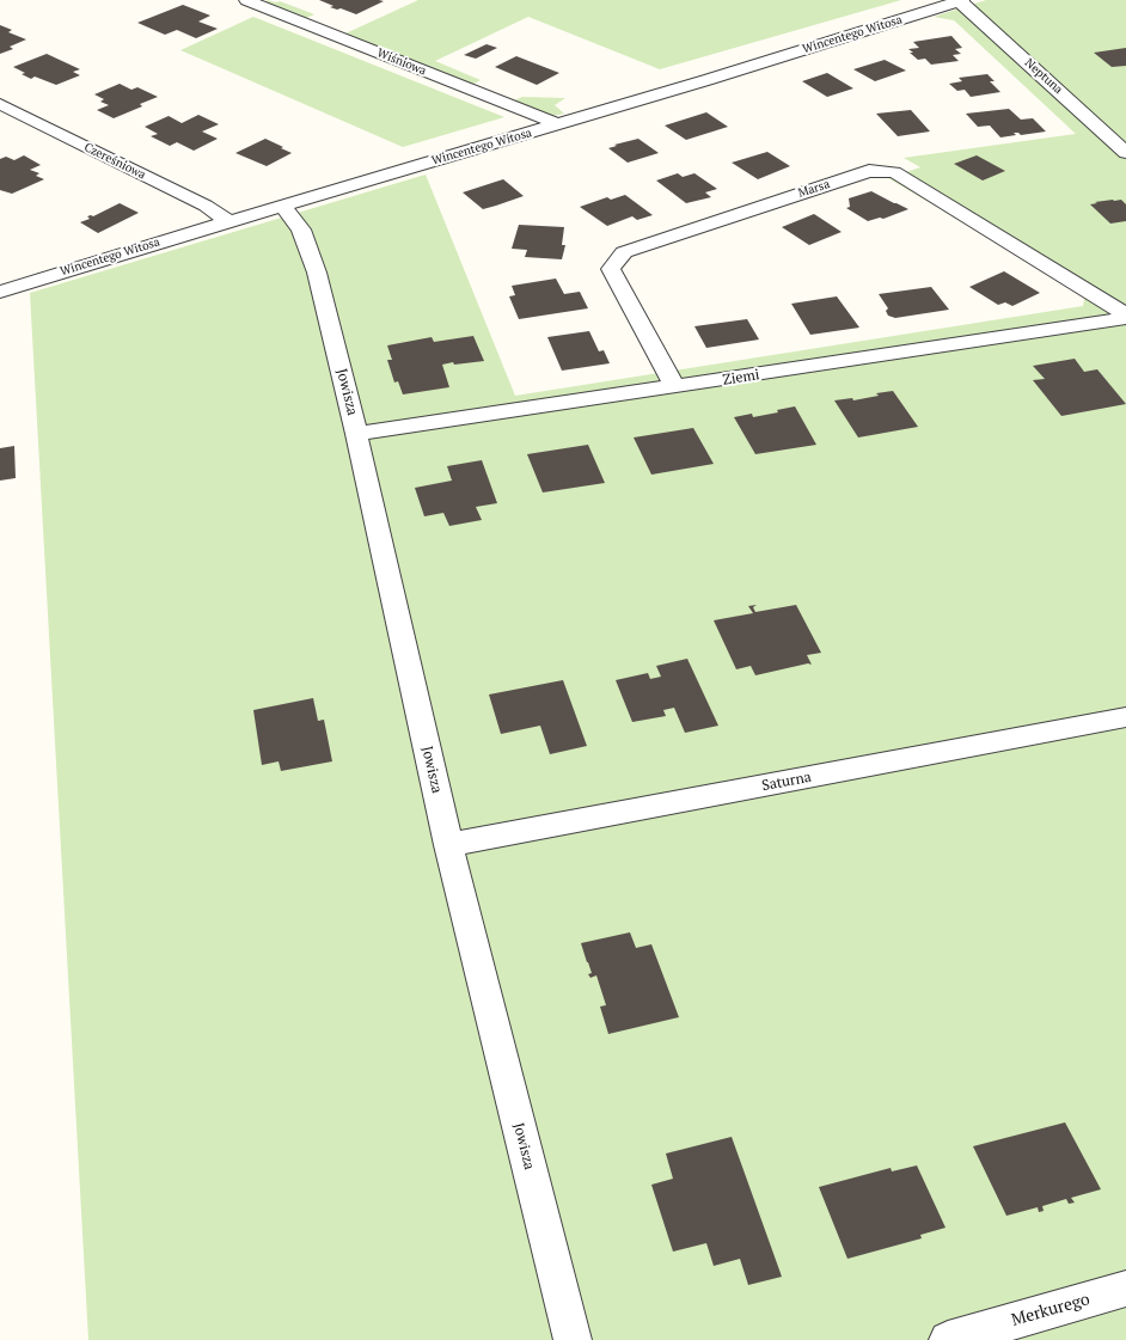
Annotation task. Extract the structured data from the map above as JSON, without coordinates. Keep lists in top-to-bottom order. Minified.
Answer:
{"streets":{"street":["Wincentego Witosa","Wiśniowa","Neptuna","Czereśniowa","Marsa","Ziemi","Jowisza","Saturna","Merkurego"]},"crossings":[["Wincentego Witosa","Wiśniowa"],["Wincentego Witosa","Neptuna"],["Wincentego Witosa","Czereśniowa"],["Wincentego Witosa","Jowisza"],["Marsa","Ziemi"],["Ziemi","Jowisza"],["Jowisza","Saturna"]]}
